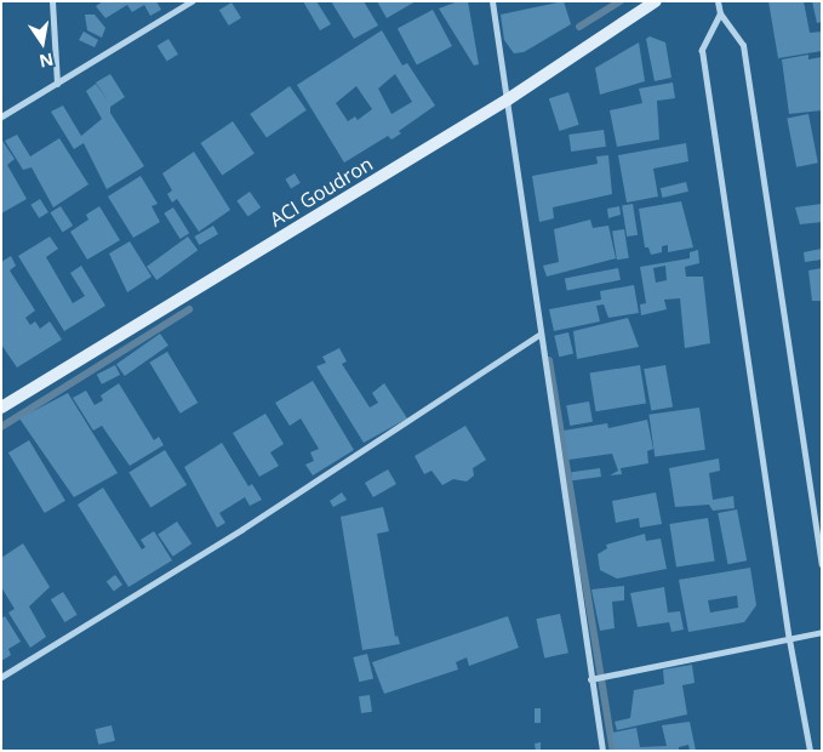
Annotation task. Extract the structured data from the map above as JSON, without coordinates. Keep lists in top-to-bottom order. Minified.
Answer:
{"streets":{"street":["ACI Goudron"]},"north":"bottom"}
